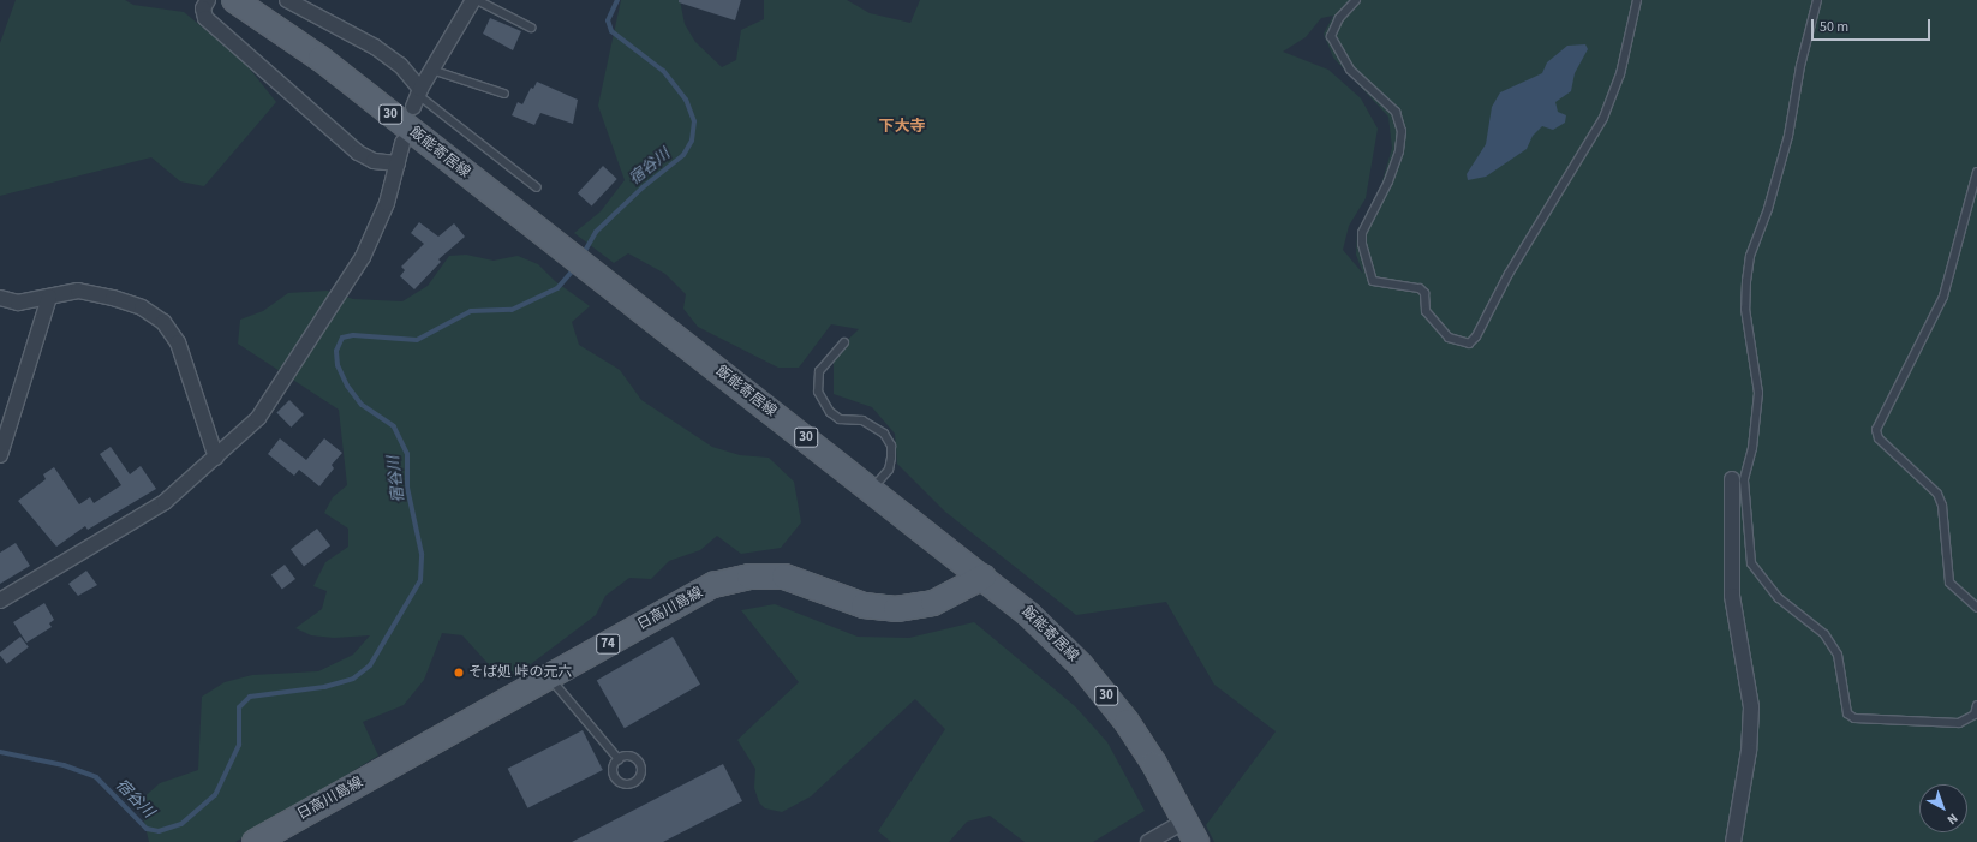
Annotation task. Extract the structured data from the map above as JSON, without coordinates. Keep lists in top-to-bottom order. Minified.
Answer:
{"streets":{"main road":["30","飯能寄居線","日高川島線","74"]},"crossings":[["飯能寄居線","日高川島線"]],"districts":["下大寺"],"water":["宿谷川"],"places":["そば処 峠の元六"],"scale_bar":"50 m","north":"bottom right"}
